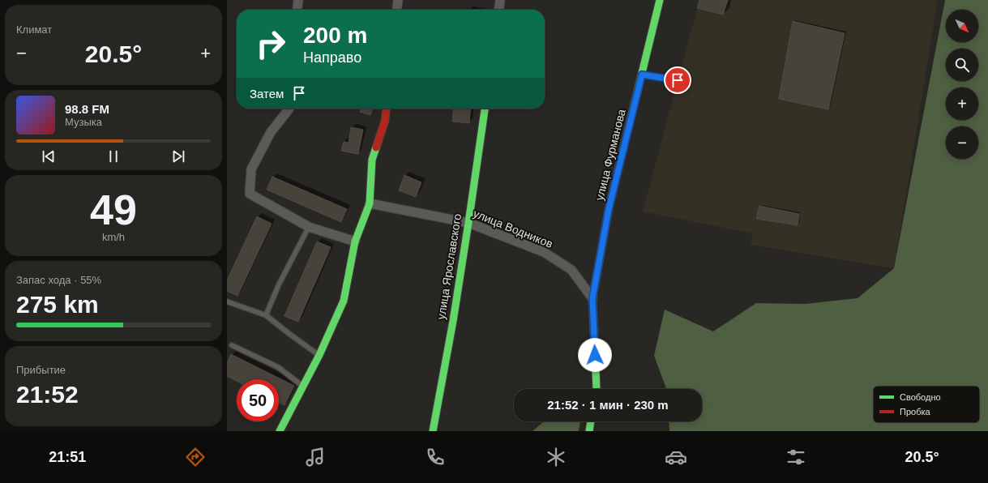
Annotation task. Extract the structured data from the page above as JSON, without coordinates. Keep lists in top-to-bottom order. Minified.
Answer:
{"streets":{"street":["улица Фурманова","улица Водников","улица Ярославского"]},"crossings":[["улица Фурманова","улица Водников"],["улица Водников","улица Ярославского"]],"legend":["Свободно","Пробка"],"north":"bottom right","page":{"tile":["Климат",["49","km/h"],["Запас хода · 55%","275 km"],["Прибытие","21:52"]],"map_buttons":["+","−"],"turn":["200 m","Направо"],"heat":["−","20.5°","+"],"then":"Затем","song":["98.8 FM","Музыка"],"limit":"50","trip":"21:52 · 1 мин · 230 m","tabs":["21:51","20.5°"]}}
